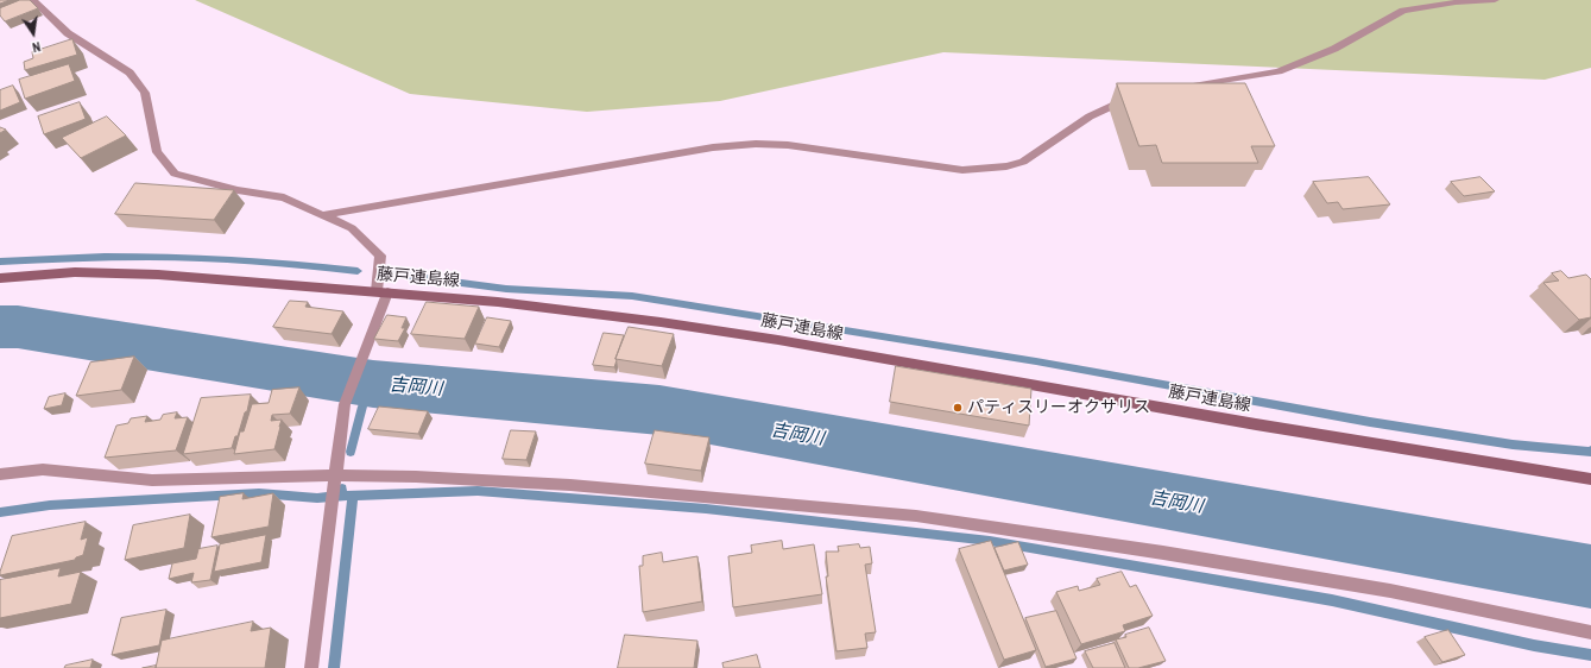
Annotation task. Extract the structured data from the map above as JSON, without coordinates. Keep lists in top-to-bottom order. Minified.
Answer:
{"streets":{"main road":["藤戸連島線"]},"water":["吉岡川"],"places":["パティスリーオクサリス"],"north":"bottom"}
